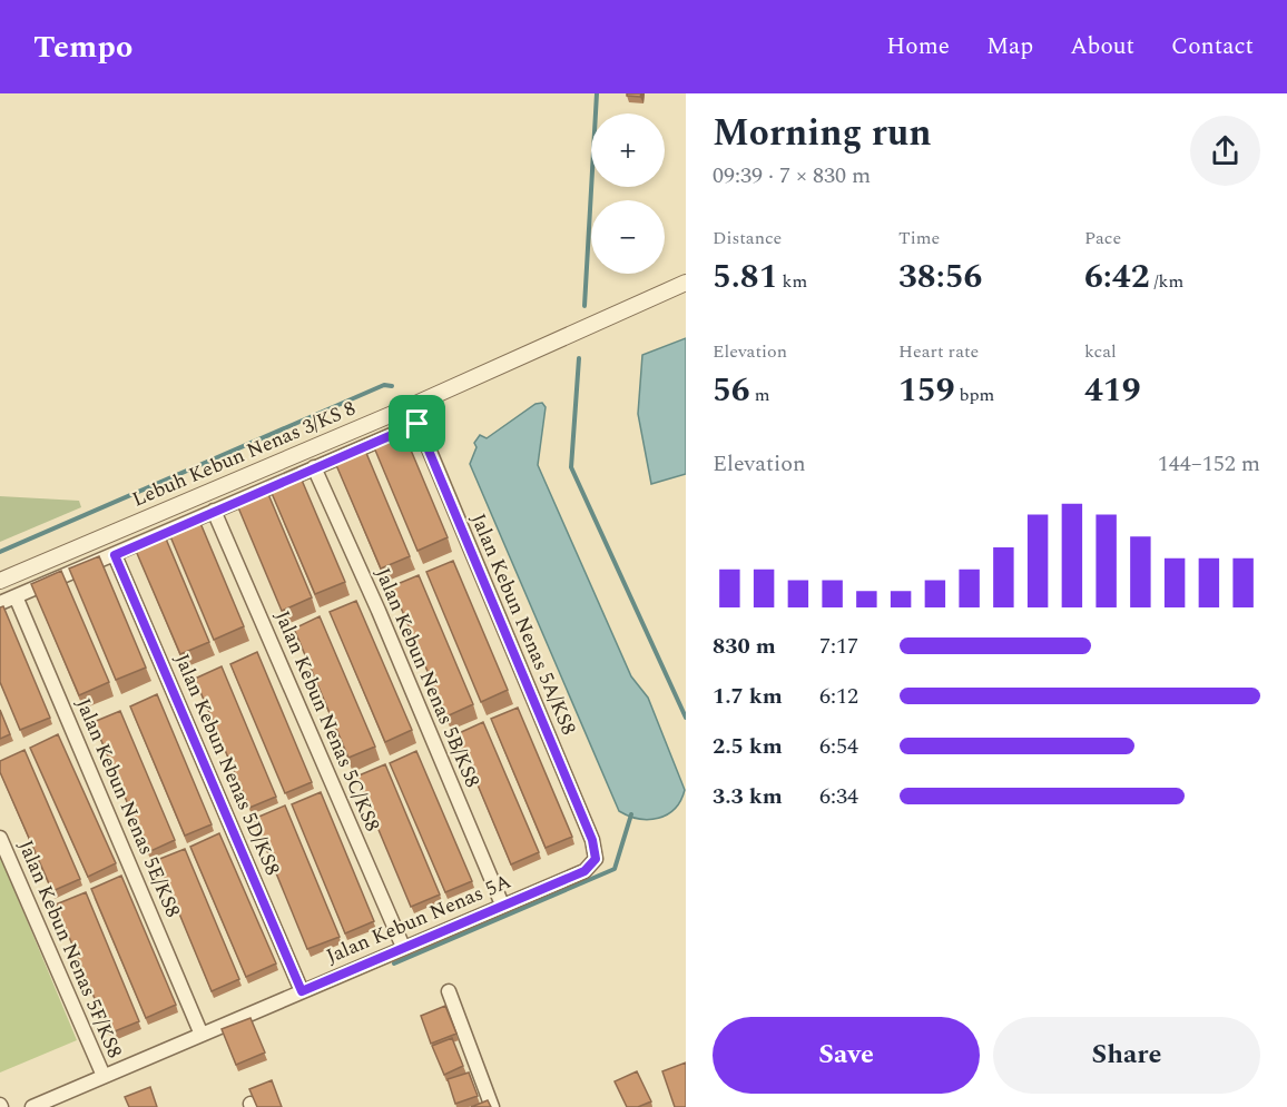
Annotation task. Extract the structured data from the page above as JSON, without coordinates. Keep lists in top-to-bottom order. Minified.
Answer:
{"streets":{"street":["Lebuh Kebun Nenas 3/KS 8","Jalan Kebun Nenas 5A/KS8","Jalan Kebun Nenas 5B/KS8","Jalan Kebun Nenas 5C/KS8","Jalan Kebun Nenas 5D/KS8","Jalan Kebun Nenas 5E/KS8","Jalan Kebun Nenas 5A","Jalan Kebun Nenas 5F/KS8"]},"crossings":[["Lebuh Kebun Nenas 3/KS 8","Jalan Kebun Nenas 5A/KS8"],["Jalan Kebun Nenas 5A/KS8","Jalan Kebun Nenas 5A"],["Jalan Kebun Nenas 5B/KS8","Jalan Kebun Nenas 5A"],["Jalan Kebun Nenas 5C/KS8","Jalan Kebun Nenas 5A"],["Jalan Kebun Nenas 5D/KS8","Jalan Kebun Nenas 5A"],["Jalan Kebun Nenas 5E/KS8","Jalan Kebun Nenas 5A"],["Jalan Kebun Nenas 5A","Jalan Kebun Nenas 5F/KS8"]],"page":{"header":"Tempo","nav":["Home","Map","About","Contact"],"heading":["Morning run","09:39 · 7 × 830 m"],"map_buttons":["+","−"],"stats":[["Distance","5.81 km"],["Time","38:56"],["Pace","6:42 /km"],["Elevation","56 m"],["Heart rate","159 bpm"],["kcal","419"]],"chart":["Elevation","144–152 m"],"list":[{"name":"830 m","note":"7:17"},{"name":"1.7 km","note":"6:12"},{"name":"2.5 km","note":"6:54"},{"name":"3.3 km","note":"6:34"}],"buttons":["Save","Share"]}}
